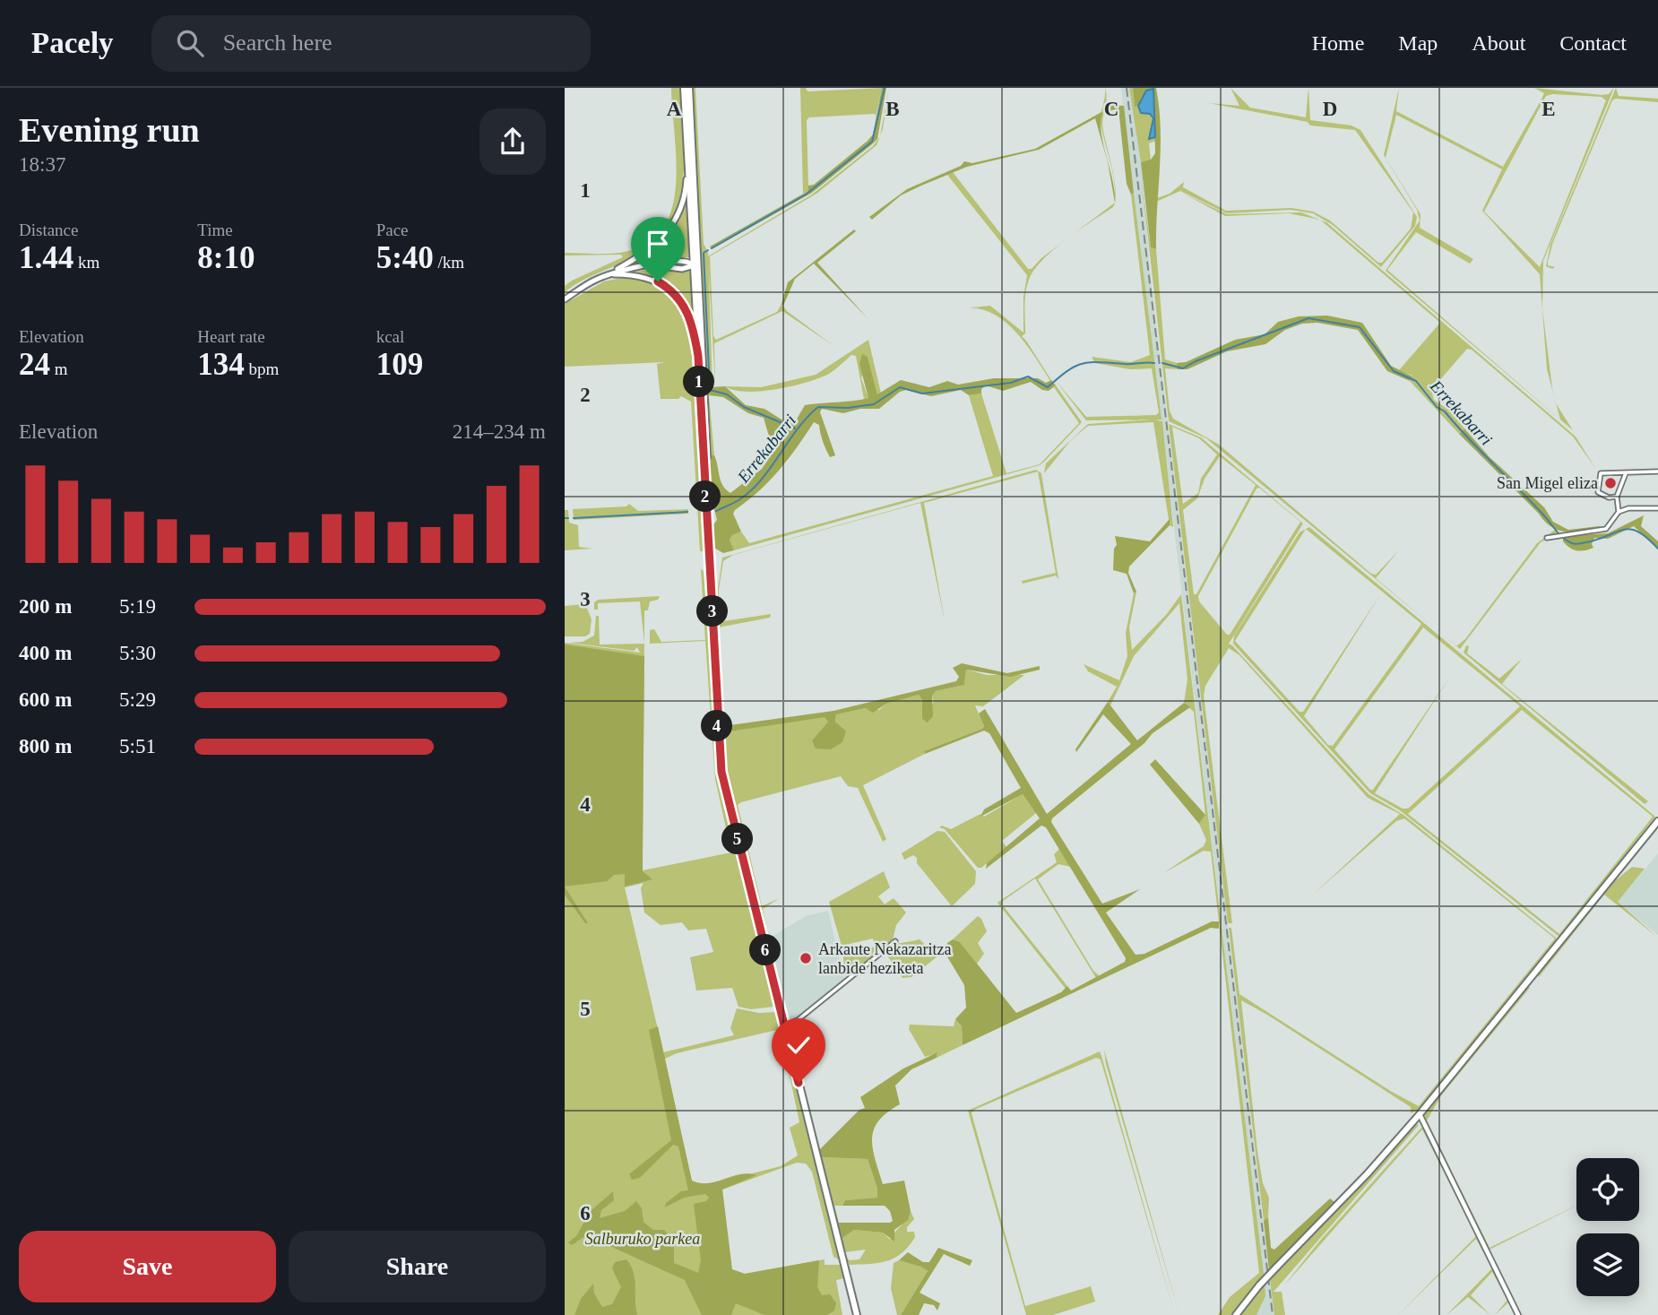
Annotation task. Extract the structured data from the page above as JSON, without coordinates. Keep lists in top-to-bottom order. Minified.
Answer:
{"water":["Errekabarri"],"parks":["Salburuko parkea"],"places":["San Migel eliza","Arkaute Nekazaritza lanbide heziketa"],"page":{"header":"Pacely","search":"Search here","nav":["Home","Map","About","Contact"],"heading":["Evening run","18:37"],"stats":[["Distance","1.44 km"],["Time","8:10"],["Pace","5:40 /km"],["Elevation","24 m"],["Heart rate","134 bpm"],["kcal","109"]],"pins":["1","2","3","4","5","6"],"chart":["Elevation","214–234 m"],"list":[{"name":"200 m","note":"5:19"},{"name":"400 m","note":"5:30"},{"name":"600 m","note":"5:29"},{"name":"800 m","note":"5:51"}],"buttons":["Save","Share"]},"grid":{"columns":["A","B","C","D","E"],"rows":["1","2","3","4","5","6"]}}
